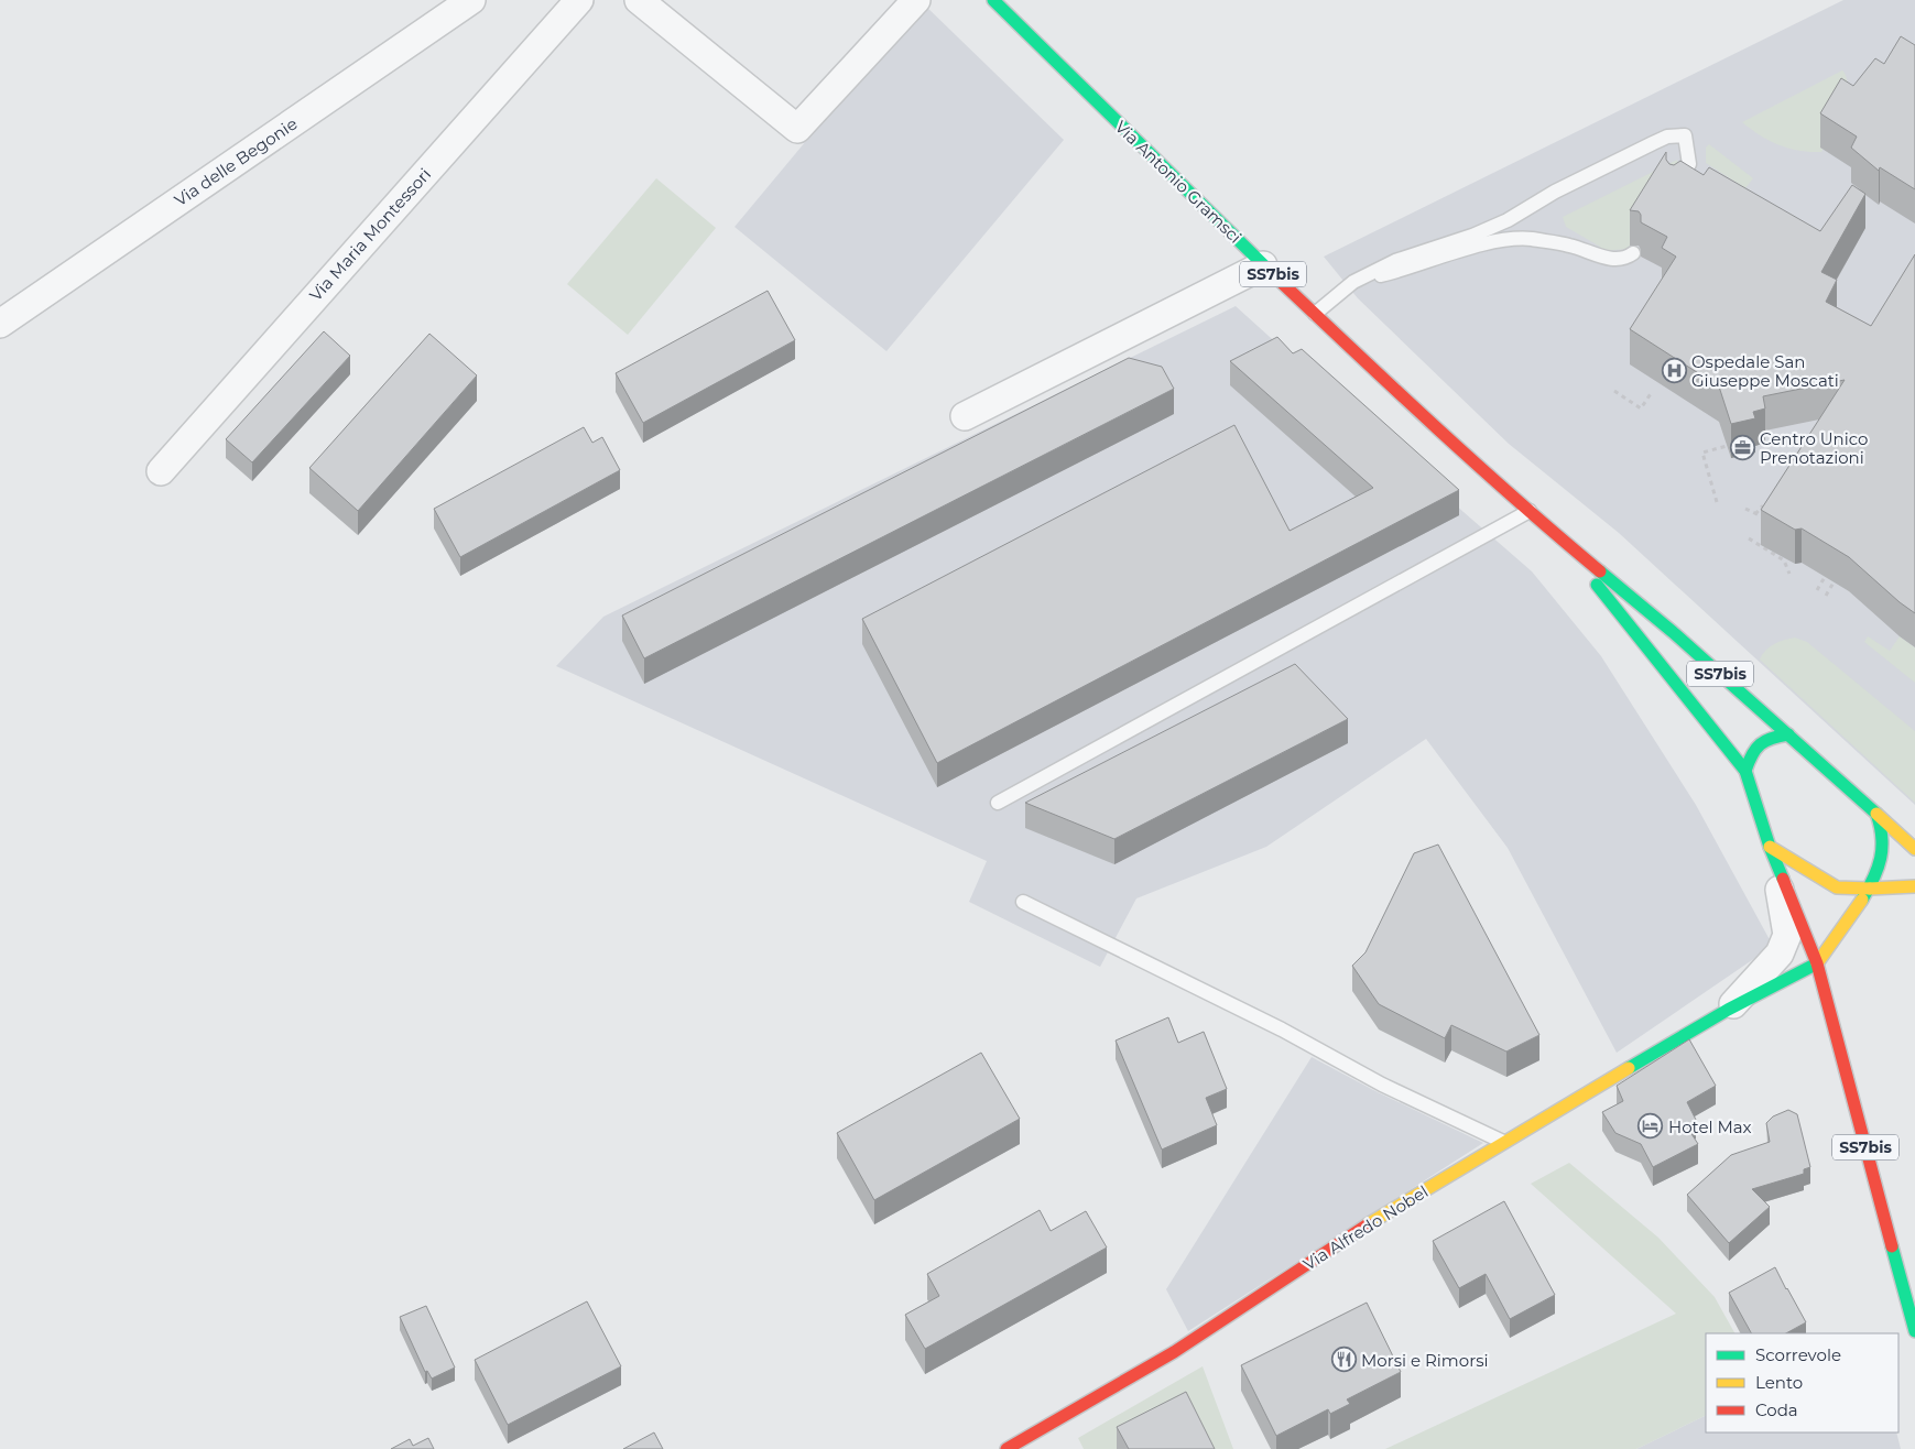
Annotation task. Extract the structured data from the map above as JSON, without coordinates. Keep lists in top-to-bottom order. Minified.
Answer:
{"streets":{"main road":["Via Antonio Gramsci","SS7bis","Via Alfredo Nobel"],"street":["Via delle Begonie","Via Maria Montessori"]},"crossings":[["Via Antonio Gramsci","SS7bis"],["Via Antonio Gramsci","Via Alfredo Nobel"],["SS7bis","Via Alfredo Nobel"]],"places":{"hospital":["Ospedale San Giuseppe Moscati"],"office":["Centro Unico Prenotazioni"],"hotel":["Hotel Max"],"restaurant":["Morsi e Rimorsi"]},"legend":["Scorrevole","Lento","Coda"]}
